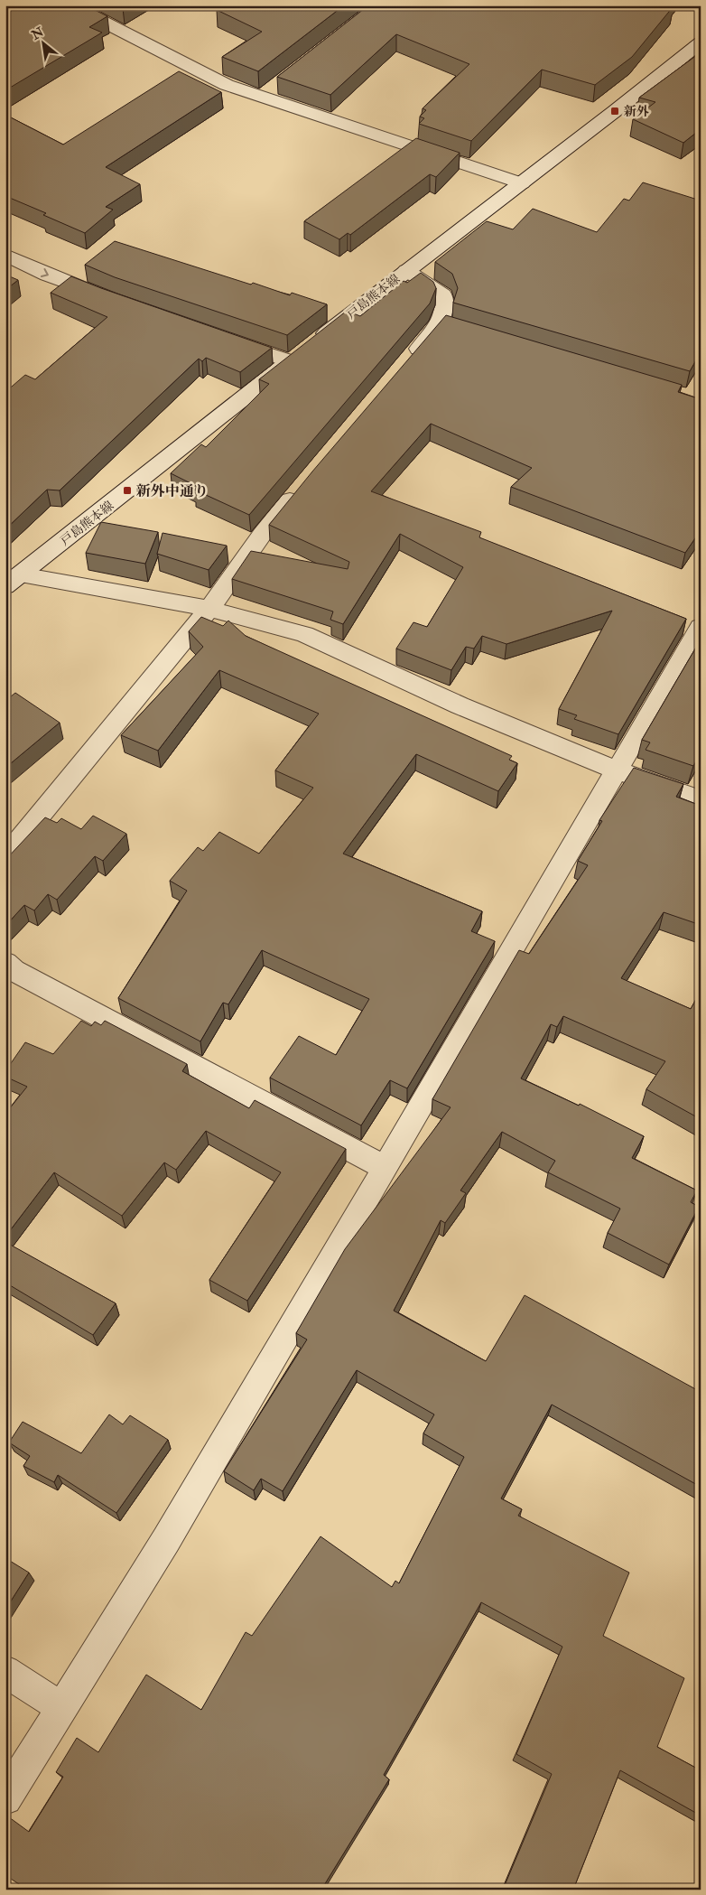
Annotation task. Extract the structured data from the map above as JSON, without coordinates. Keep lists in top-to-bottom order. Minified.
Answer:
{"streets":{"street":["戸島熊本線"]},"places":{"transit":["新外","新外中通り"]},"north":"top left"}
